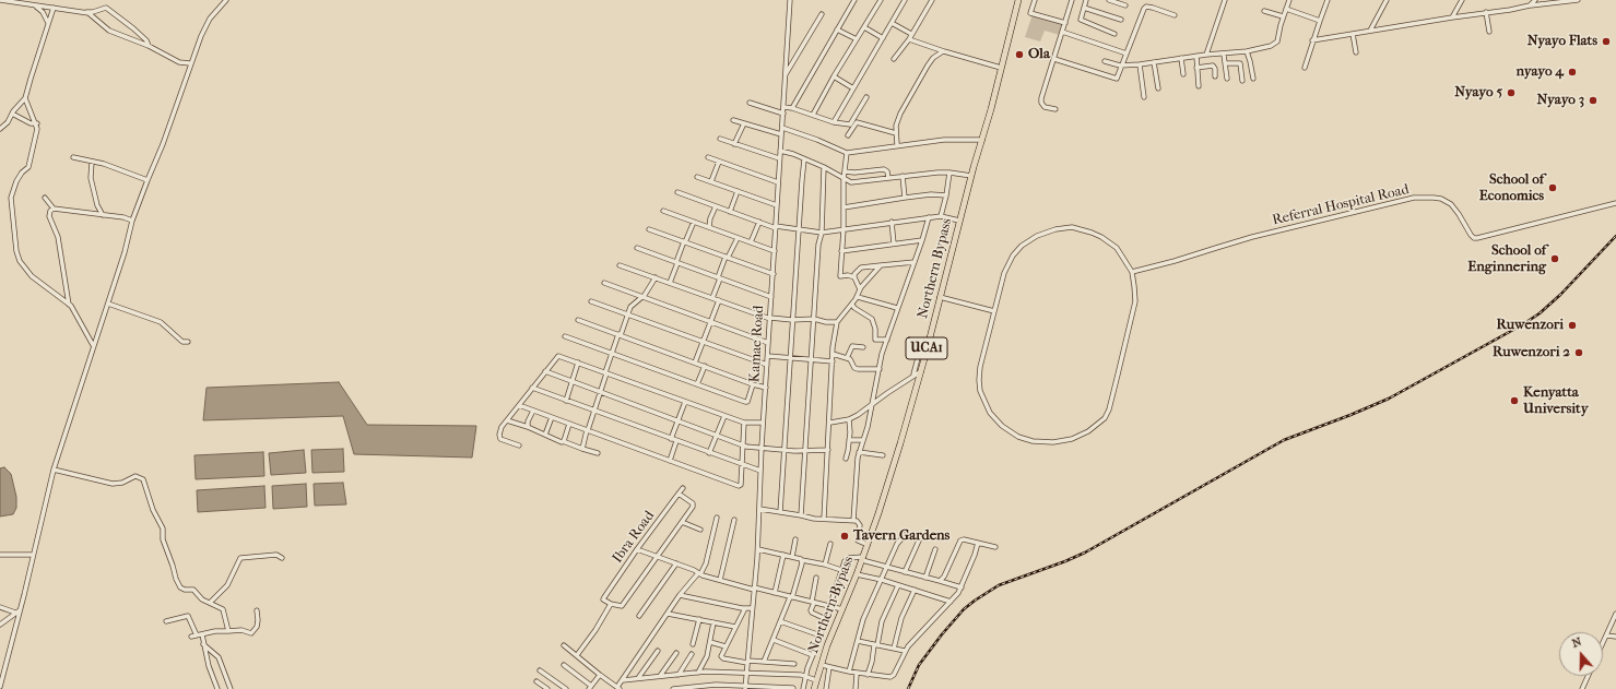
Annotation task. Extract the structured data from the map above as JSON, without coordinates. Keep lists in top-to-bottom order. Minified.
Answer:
{"streets":{"main road":["Northern Bypass","UCA1"],"street":["Referral Hospital Road","Kamae Road","Ibra Road"]},"places":["Nyayo Flats","Ola","nyayo 4","Nyayo 5","Nyayo 3","School of Economics","School of Enginnering","Ruwenzori","Ruwenzori 2","Kenyatta University","Tavern Gardens"],"north":"top"}
